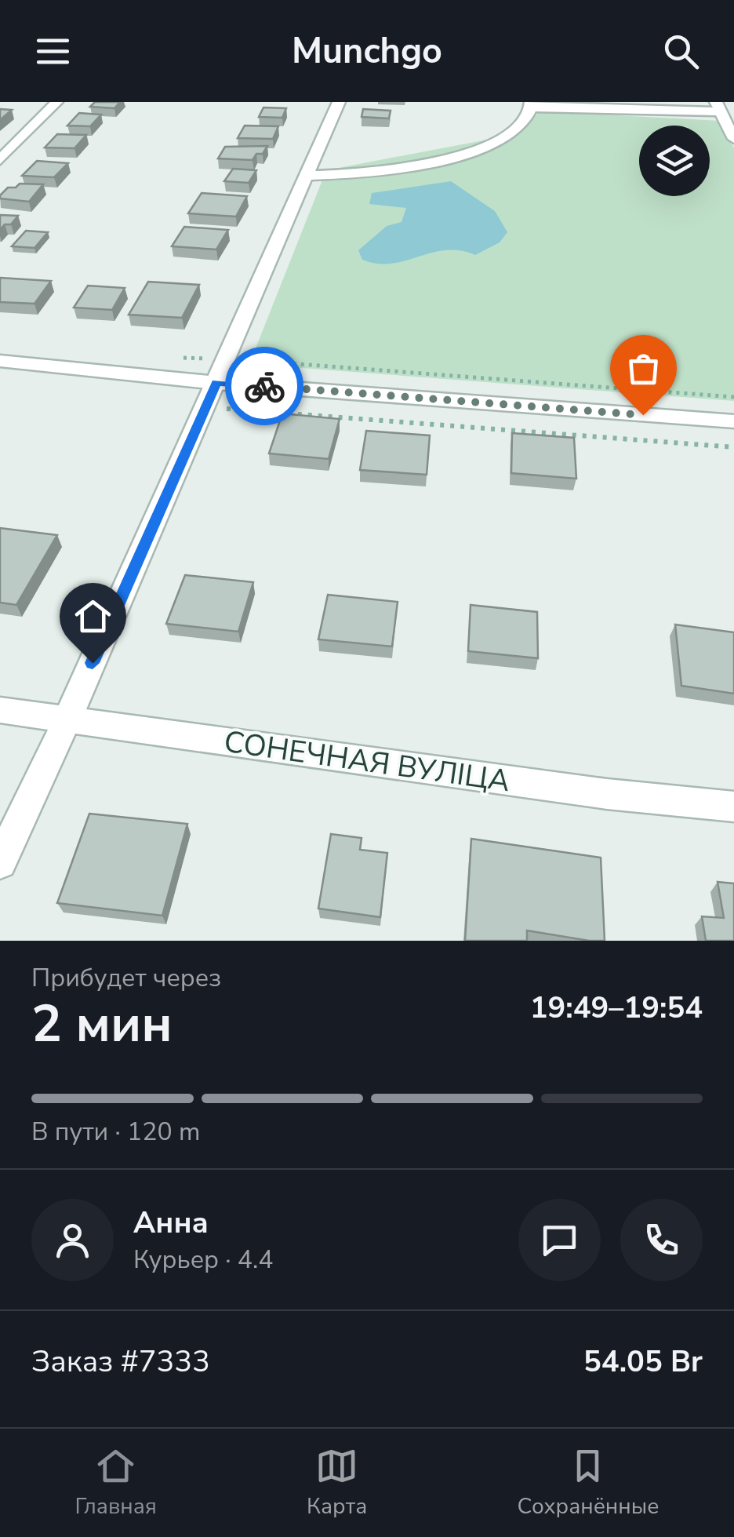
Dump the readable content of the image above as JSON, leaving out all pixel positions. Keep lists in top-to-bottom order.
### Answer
{
  "streets": {
    "street": ["СОНЕЧНАЯ ВУЛІЦА"]
  },
  "page": {
    "header": "Munchgo",
    "heading": ["2 мин", "Прибудет через", "19:49–19:54"],
    "panel": [
      "Анна",
      "Курьер · 4.4",
      "Заказ #7333",
      "54.05 Br"
    ],
    "bar": "В пути · 120 m",
    "tabs": ["Главная", "Карта", "Сохранённые"]
  }
}
